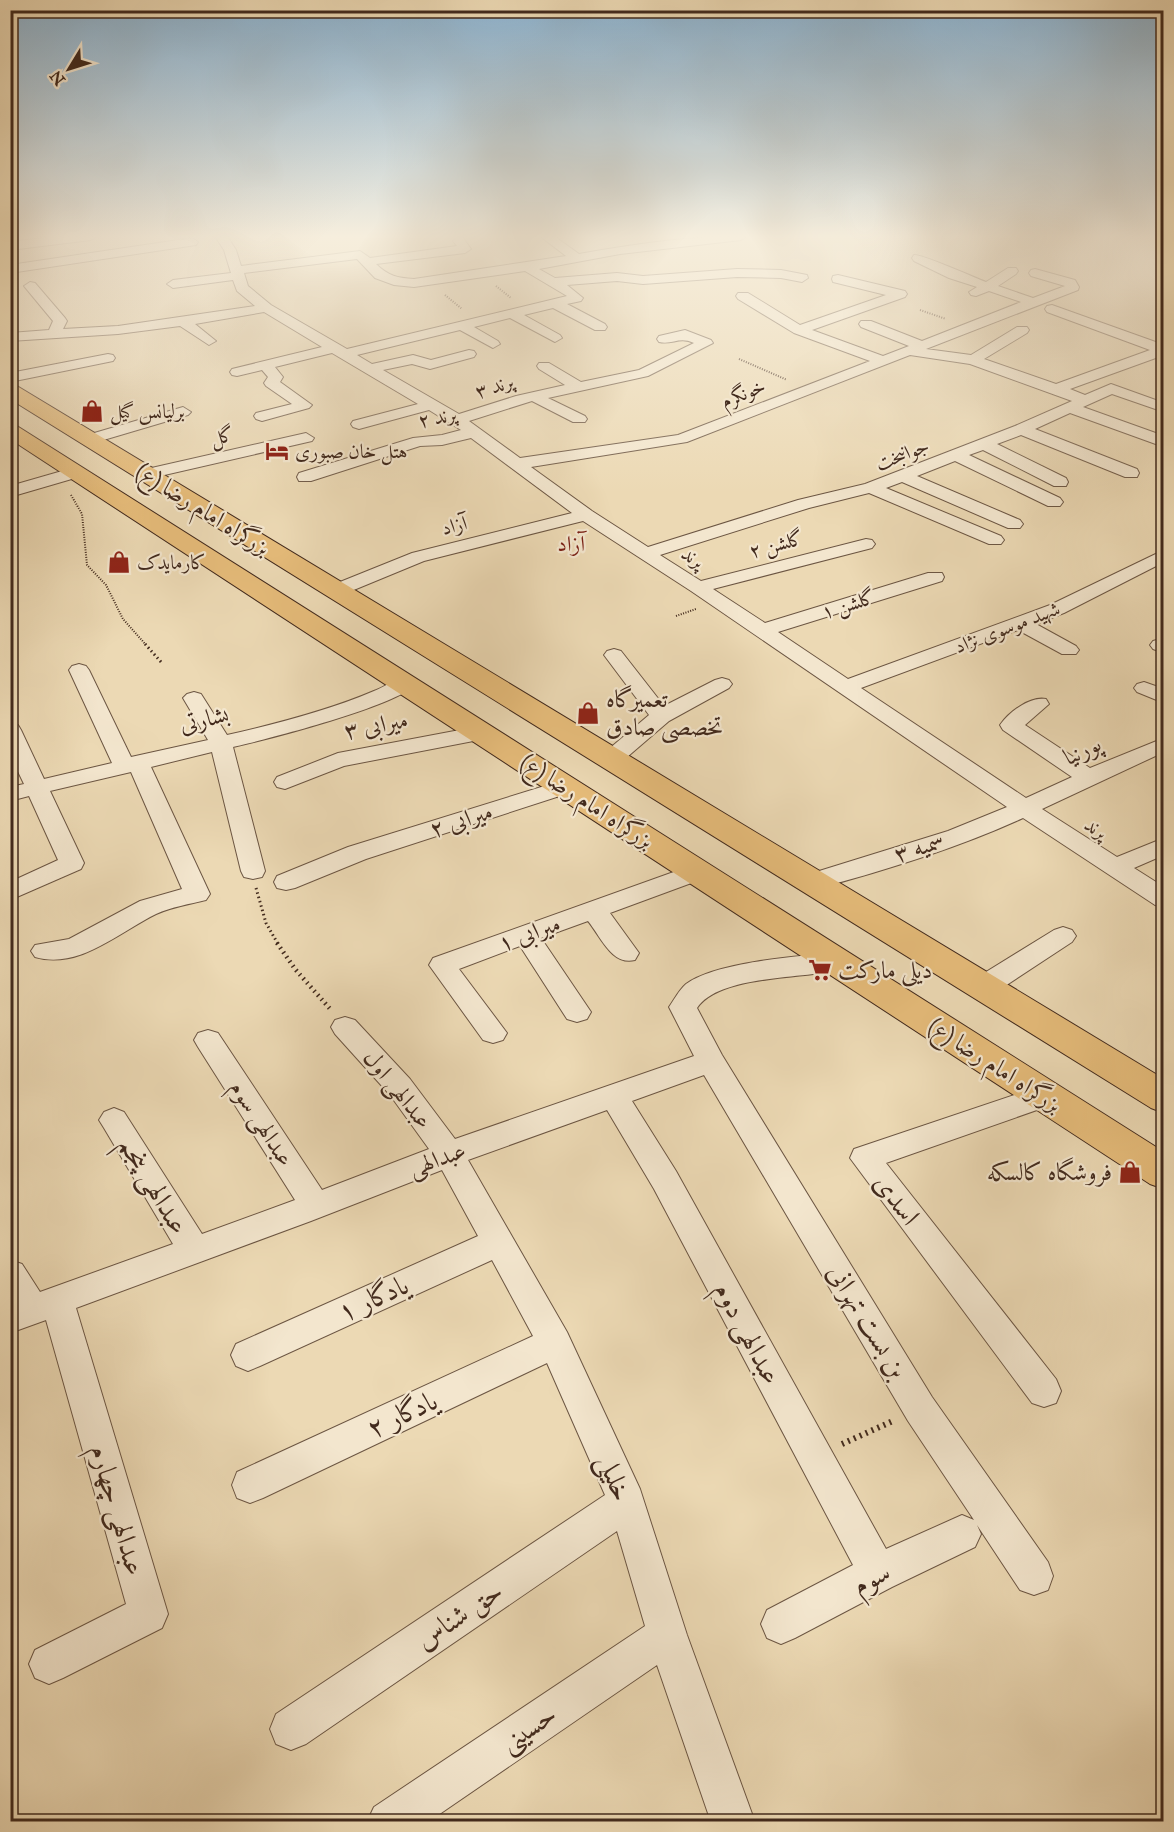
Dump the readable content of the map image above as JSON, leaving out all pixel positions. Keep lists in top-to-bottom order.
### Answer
{
  "streets": {
    "highway": ["بزرگراه امام رضا (ع)"],
    "street": [
      "پرند ۳",
      "خونگرم",
      "پرند ۲",
      "گل",
      "جوانبخت",
      "آزاد",
      "گلشن ۲",
      "پرند",
      "گلشن ۱",
      "شهید موسوی نژاد",
      "بشارتی",
      "میرابی ۳",
      "پورنیا",
      "میرابی ۲",
      "سمیه ۳",
      "میرابی ۱",
      "عبدالهی اول",
      "عبدالهی سوم",
      "عبدالهی",
      "عبدالهی پنجم",
      "اسدی",
      "یادگار ۱",
      "بن بست تهرانی",
      "عبدالهی دوم",
      "یادگار ۲",
      "خلیلی",
      "عبدالهی چهارم",
      "سوم",
      "حق شناس",
      "حسینی"
    ]
  },
  "crossings": [
    ["پرند ۳", "پرند"],
    ["خونگرم", "پرند"],
    ["پرند ۲", "پرند"],
    ["گل", "بزرگراه امام رضا (ع)"],
    ["جوانبخت", "پرند"],
    ["بزرگراه امام رضا (ع)", "آزاد"],
    ["بزرگراه امام رضا (ع)", "بشارتی"],
    ["بزرگراه امام رضا (ع)", "میرابی ۳"],
    ["بزرگراه امام رضا (ع)", "میرابی ۲"],
    ["بزرگراه امام رضا (ع)", "سمیه ۳"],
    ["بزرگراه امام رضا (ع)", "میرابی ۱"],
    ["بزرگراه امام رضا (ع)", "اسدی"],
    ["آزاد", "پرند"],
    ["گلشن ۲", "پرند"],
    ["پرند", "گلشن ۱"],
    ["پرند", "شهید موسوی نژاد"],
    ["پرند", "پورنیا"],
    ["پرند", "سمیه ۳"],
    ["پورنیا", "سمیه ۳"],
    ["عبدالهی اول", "عبدالهی"],
    ["عبدالهی اول", "خلیلی"],
    ["عبدالهی سوم", "عبدالهی"],
    ["عبدالهی", "عبدالهی پنجم"],
    ["عبدالهی", "بن بست تهرانی"],
    ["عبدالهی", "عبدالهی دوم"],
    ["عبدالهی", "خلیلی"],
    ["عبدالهی", "عبدالهی چهارم"],
    ["یادگار ۱", "خلیلی"],
    ["عبدالهی دوم", "سوم"],
    ["یادگار ۲", "خلیلی"],
    ["خلیلی", "حق شناس"],
    ["خلیلی", "حسینی"]
  ],
  "districts": ["آزاد"],
  "places": {
    "shop": [
      "برلیانس گیل",
      "کارمایدک",
      "تعمیرگاه تخصصی صادق",
      "فروشگاه کالسکه"
    ],
    "hotel": ["هتل خان صبوری"],
    "supermarket": ["دیلی مارکت"]
  },
  "north": "bottom left"
}
